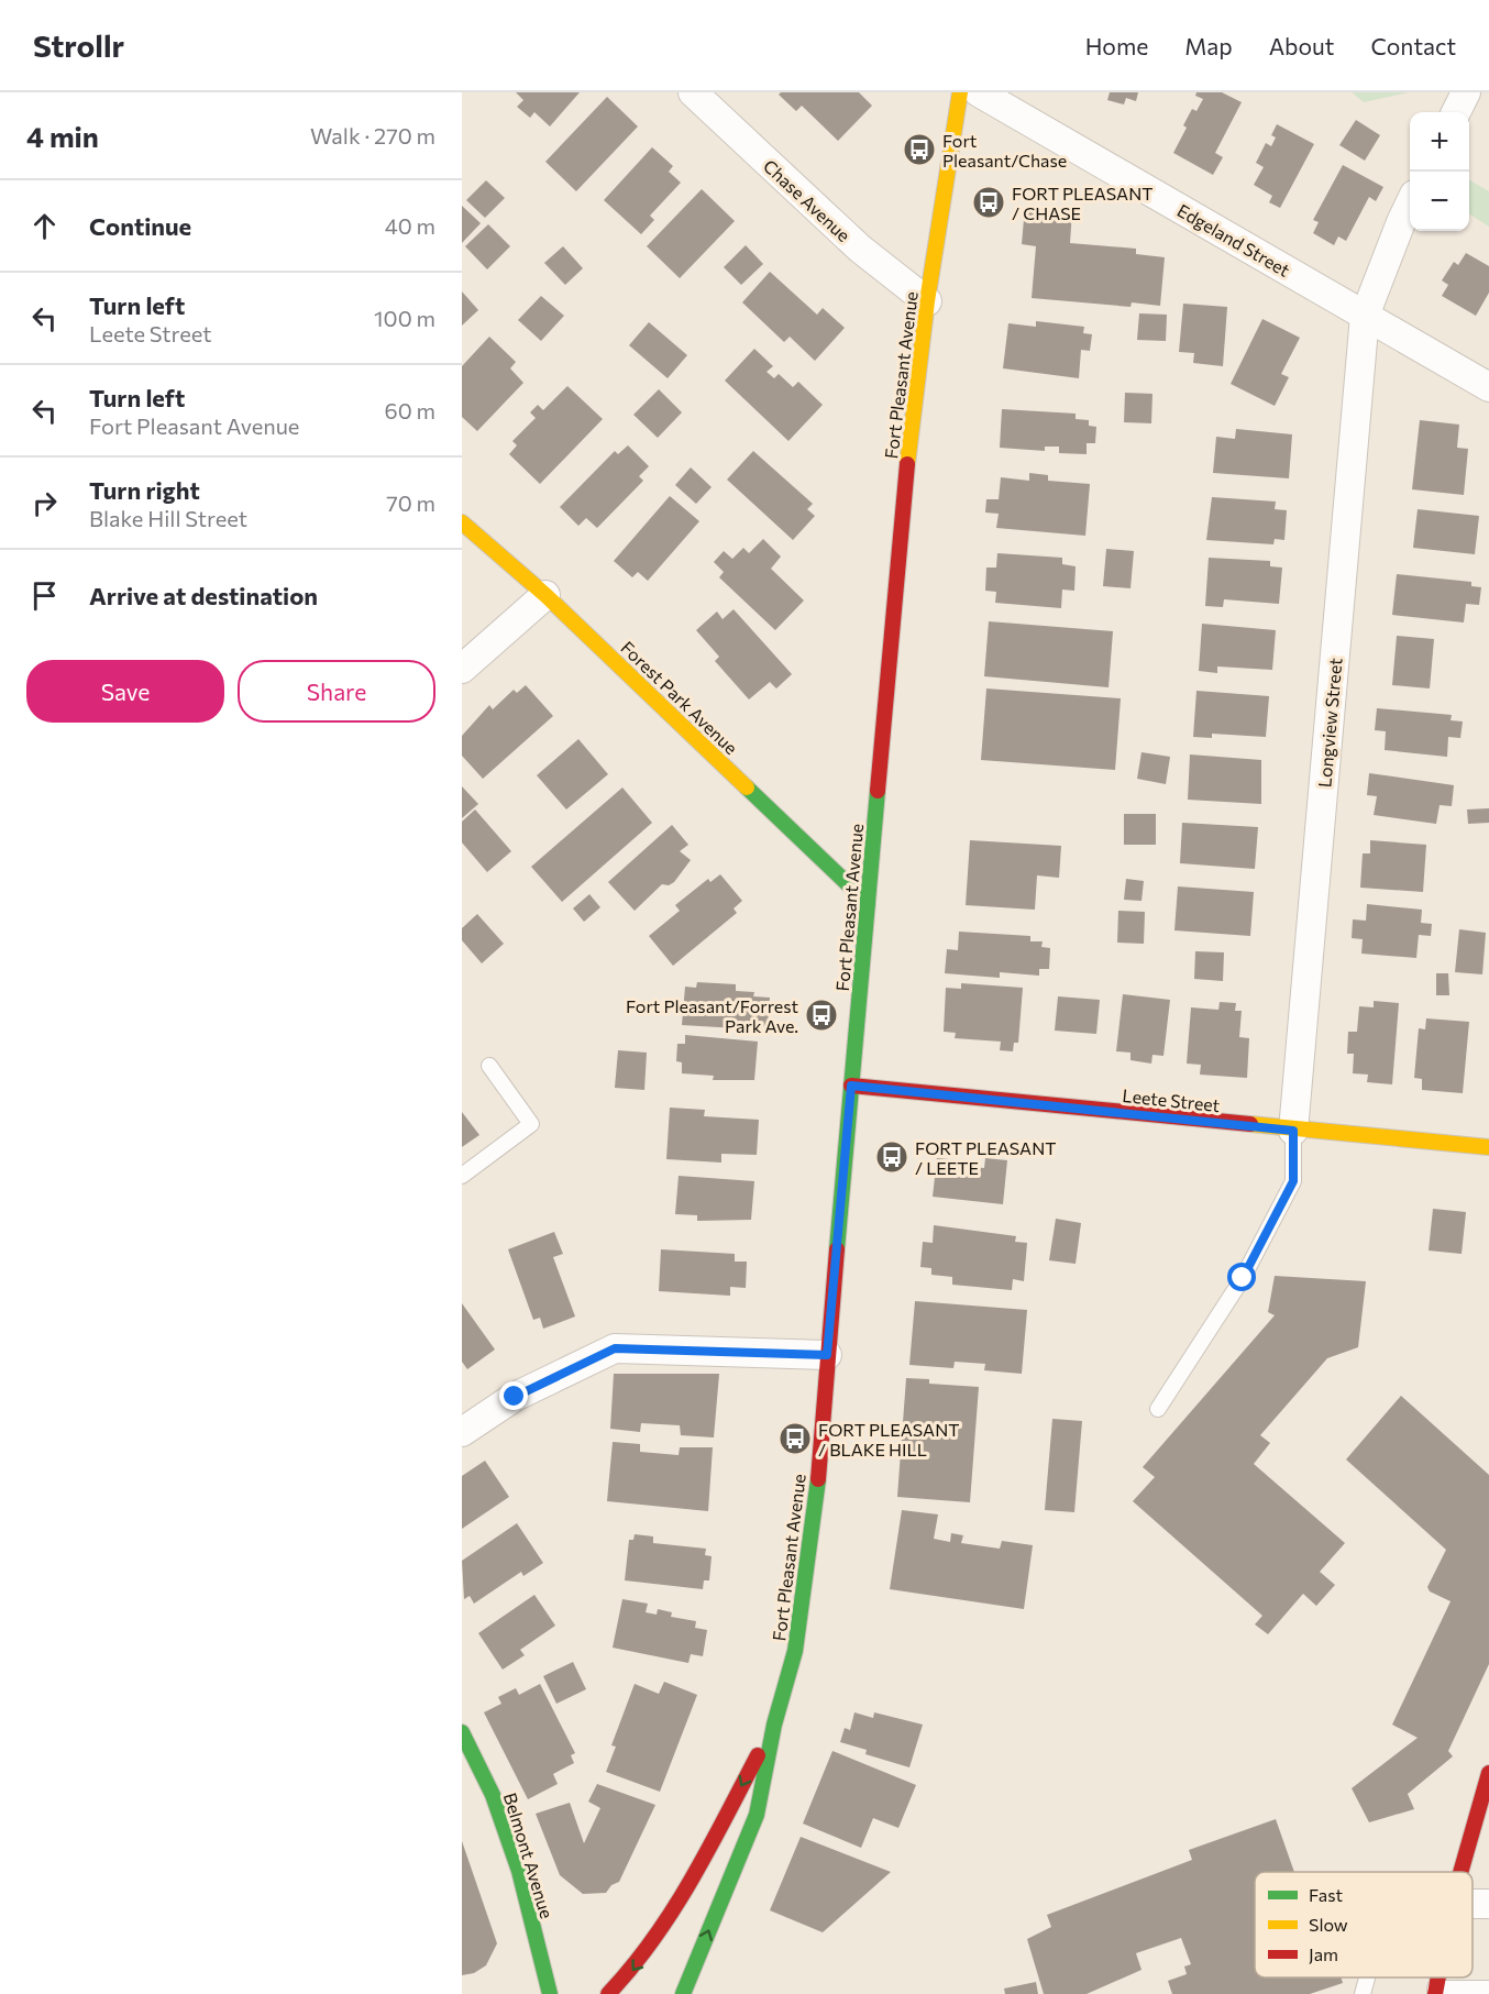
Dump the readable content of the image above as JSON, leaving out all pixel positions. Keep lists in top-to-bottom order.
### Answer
{
  "streets": {
    "street": [
      "Chase Avenue",
      "Edgeland Street",
      "Fort Pleasant Avenue",
      "Forest Park Avenue",
      "Longview Street",
      "Leete Street",
      "Belmont Avenue"
    ]
  },
  "crossings": [
    ["Chase Avenue", "Fort Pleasant Avenue"],
    ["Edgeland Street", "Longview Street"],
    ["Fort Pleasant Avenue", "Forest Park Avenue"],
    ["Fort Pleasant Avenue", "Leete Street"],
    ["Longview Street", "Leete Street"]
  ],
  "places": {
    "bus stop": [
      "Fort Pleasant/Chase",
      "FORT PLEASANT / CHASE",
      "Fort Pleasant/Forrest Park Ave.",
      "FORT PLEASANT / LEETE",
      "FORT PLEASANT / BLAKE HILL"
    ]
  },
  "legend": ["Fast", "Slow", "Jam"],
  "page": {
    "header": "Strollr",
    "nav": [
      "Home",
      "Map",
      "About",
      "Contact"
    ],
    "heading": ["4 min", "Walk · 270 m"],
    "map_buttons": ["+", "−"],
    "list": [
      ["Continue", "40 m"],
      ["Turn left", "Leete Street", "100 m"],
      ["Turn left", "Fort Pleasant Avenue", "60 m"],
      ["Turn right", "Blake Hill Street", "70 m"],
      "Arrive at destination"
    ],
    "buttons": ["Save", "Share"]
  }
}
